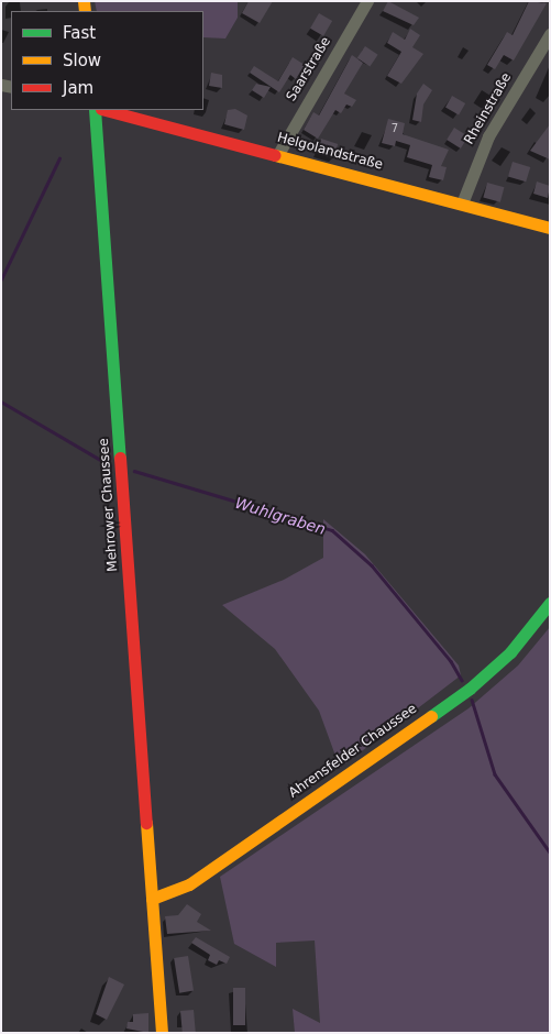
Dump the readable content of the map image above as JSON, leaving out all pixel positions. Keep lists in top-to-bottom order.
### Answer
{
  "streets": {
    "main road": ["Helgolandstraße", "Mehrower Chaussee", "Ahrensfelder Chaussee"],
    "street": ["Saarstraße", "Rheinstraße"]
  },
  "crossings": [
    ["Saarstraße", "Helgolandstraße"],
    ["Rheinstraße", "Helgolandstraße"],
    ["Mehrower Chaussee", "Ahrensfelder Chaussee"]
  ],
  "water": ["Wuhlgraben"],
  "house_numbers": ["7"],
  "legend": ["Fast", "Slow", "Jam"]
}
